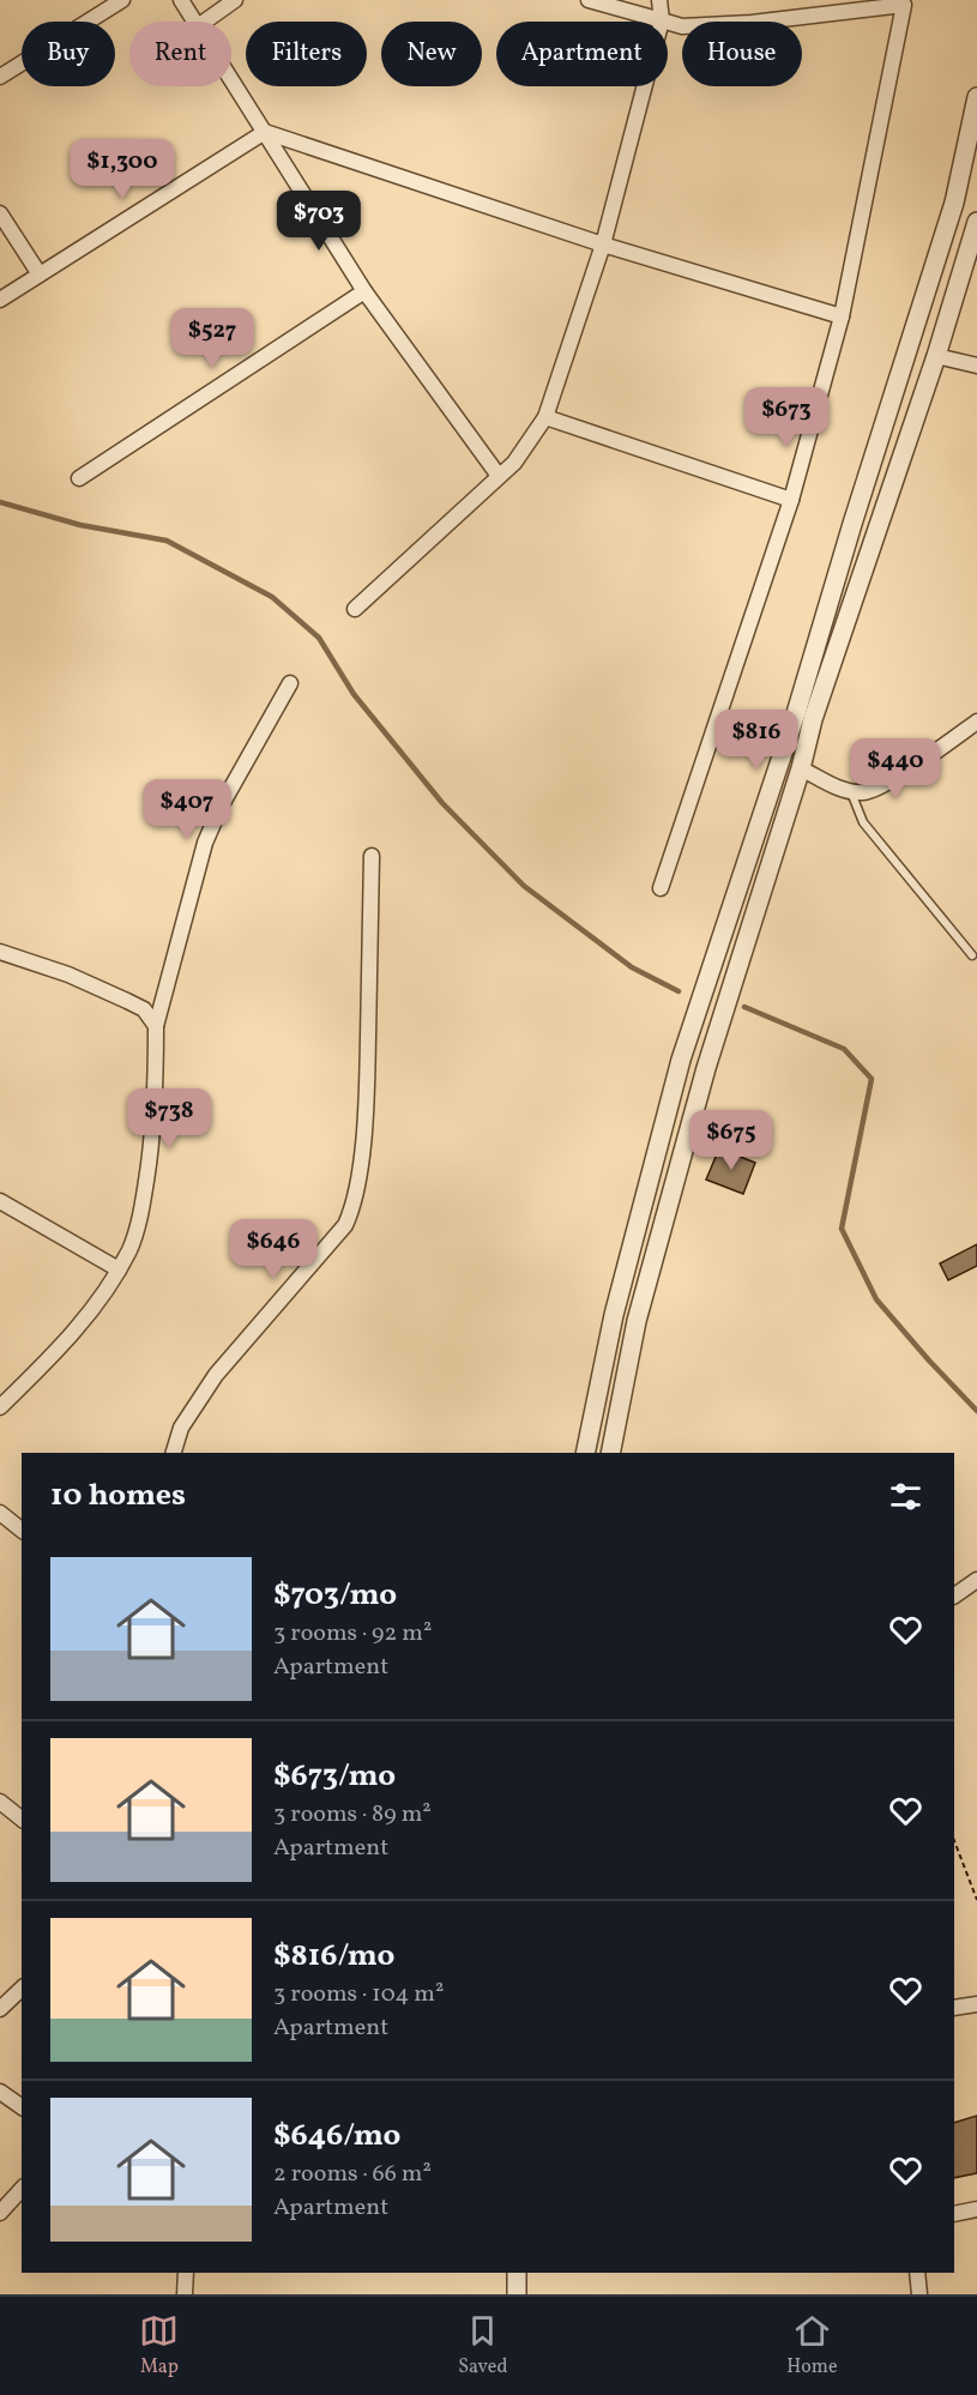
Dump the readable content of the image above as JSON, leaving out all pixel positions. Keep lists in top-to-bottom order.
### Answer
{
  "page": {
    "chip": [
      "Buy",
      "Rent",
      "Filters",
      "New",
      "Apartment",
      "House"
    ],
    "price": [
      "$1,300",
      "$703",
      "$527",
      "$673",
      "$816",
      "$440",
      "$407",
      "$738",
      "$675",
      "$646"
    ],
    "heading": "10 homes",
    "list": [
      {
        "name": "$703/mo",
        "note": "3 rooms · 92 m² · Apartment"
      },
      {
        "name": "$673/mo",
        "note": "3 rooms · 89 m² · Apartment"
      },
      {
        "name": "$816/mo",
        "note": "3 rooms · 104 m² · Apartment"
      },
      {
        "name": "$646/mo",
        "note": "2 rooms · 66 m² · Apartment"
      }
    ],
    "tabs": ["Map", "Saved", "Home"]
  }
}
